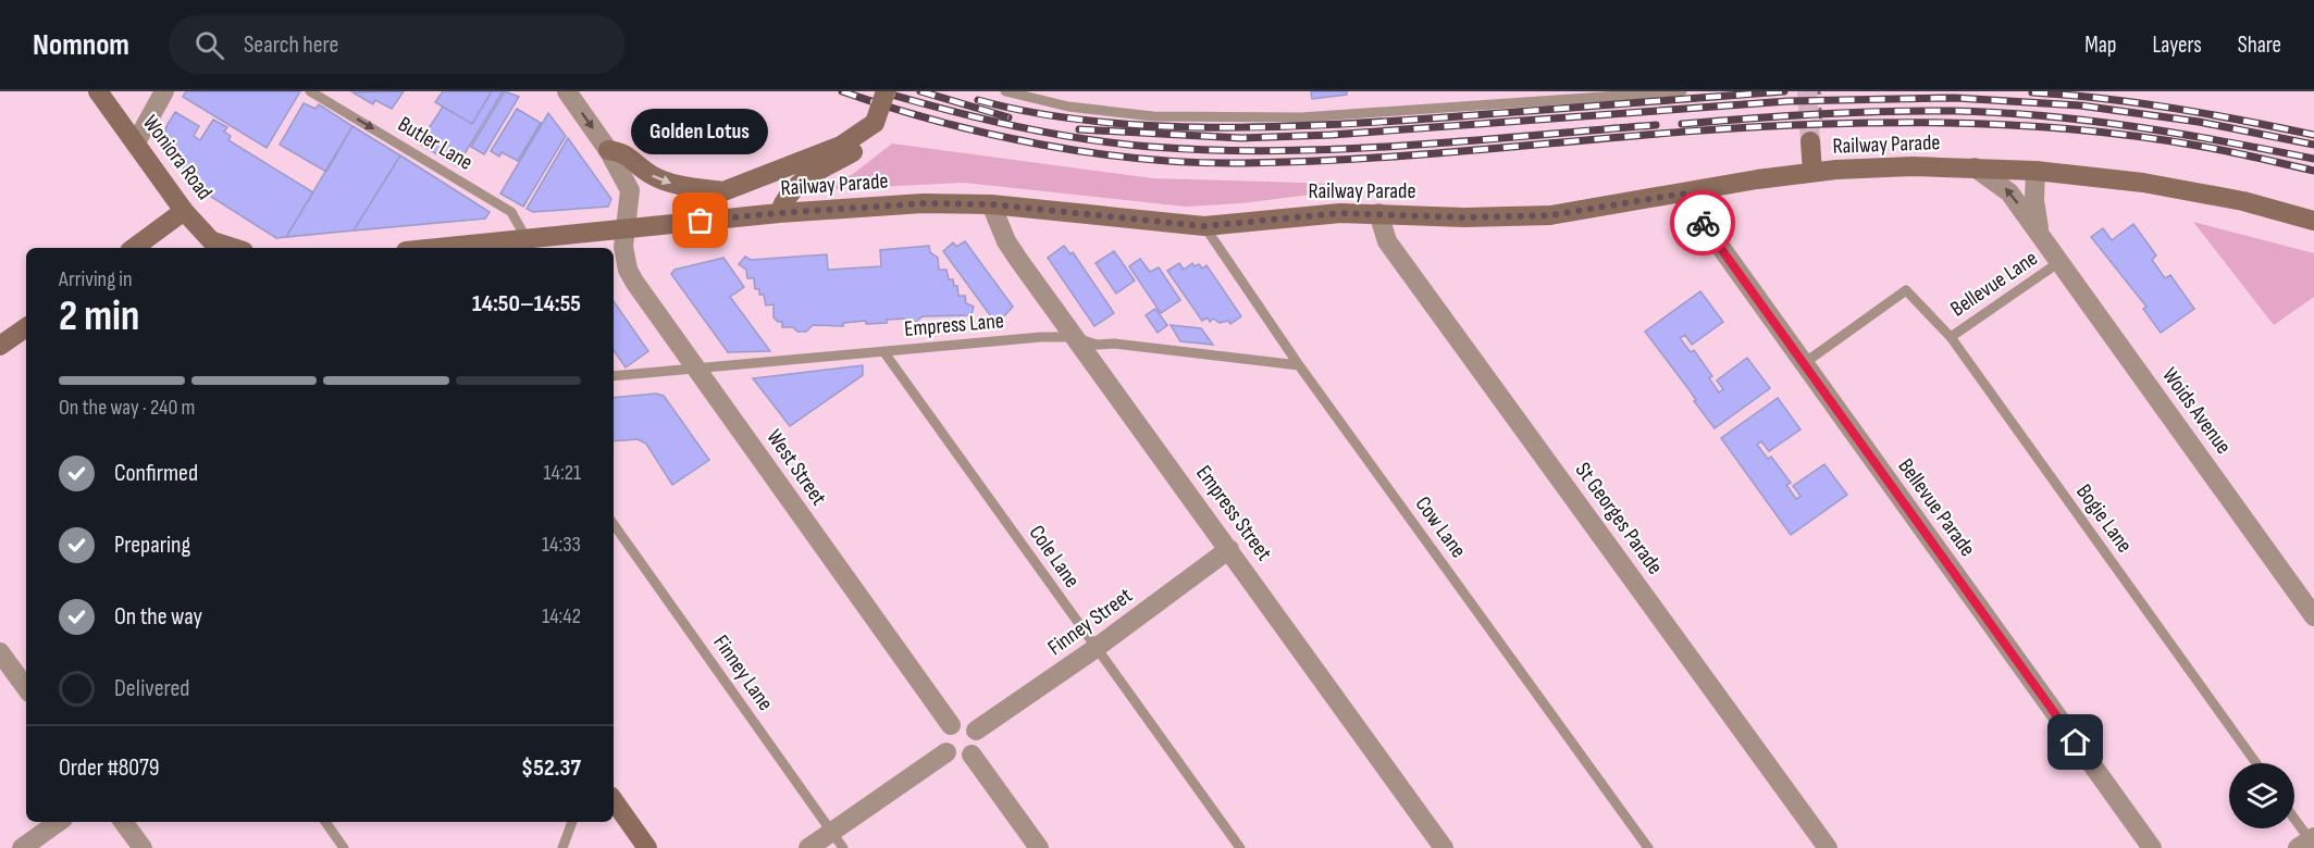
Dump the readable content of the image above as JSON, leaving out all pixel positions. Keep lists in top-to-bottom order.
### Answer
{
  "streets": {
    "main road": ["Railway Parade", "Woniora Road"],
    "street": [
      "Woids Avenue",
      "West Street",
      "Bellevue Parade",
      "Empress Street",
      "St Georges Parade",
      "Finney Street"
    ],
    "lane": [
      "Butler Lane",
      "Bellevue Lane",
      "Empress Lane",
      "Bogie Lane",
      "Cow Lane",
      "Cole Lane",
      "Finney Lane"
    ]
  },
  "crossings": [
    ["Butler Lane", "Railway Parade"],
    ["Railway Parade", "Woids Avenue"],
    ["Railway Parade", "West Street"],
    ["Railway Parade", "Bellevue Parade"],
    ["Railway Parade", "Empress Street"],
    ["Railway Parade", "St Georges Parade"],
    ["Railway Parade", "Cow Lane"],
    ["Bellevue Lane", "Woids Avenue"],
    ["Bellevue Lane", "Bogie Lane"],
    ["Empress Lane", "West Street"],
    ["Empress Lane", "Empress Street"],
    ["Empress Lane", "Cow Lane"],
    ["Empress Lane", "Cole Lane"],
    ["West Street", "Finney Street"],
    ["Bellevue Parade", "Bogie Lane"],
    ["Empress Street", "Finney Street"],
    ["Cole Lane", "Finney Street"]
  ],
  "one_way": ["Butler Lane"],
  "places": ["Golden Lotus"],
  "page": {
    "header": "Nomnom",
    "search": "Search here",
    "nav": ["Map", "Layers", "Share"],
    "bubble": "Golden Lotus",
    "heading": ["2 min", "Arriving in", "14:50–14:55"],
    "panel": ["Order #8079", "$52.37"],
    "bar": "On the way · 240 m",
    "list": [
      ["Confirmed", "14:21"],
      ["Preparing", "14:33"],
      ["On the way", "14:42"],
      "Delivered"
    ]
  }
}
